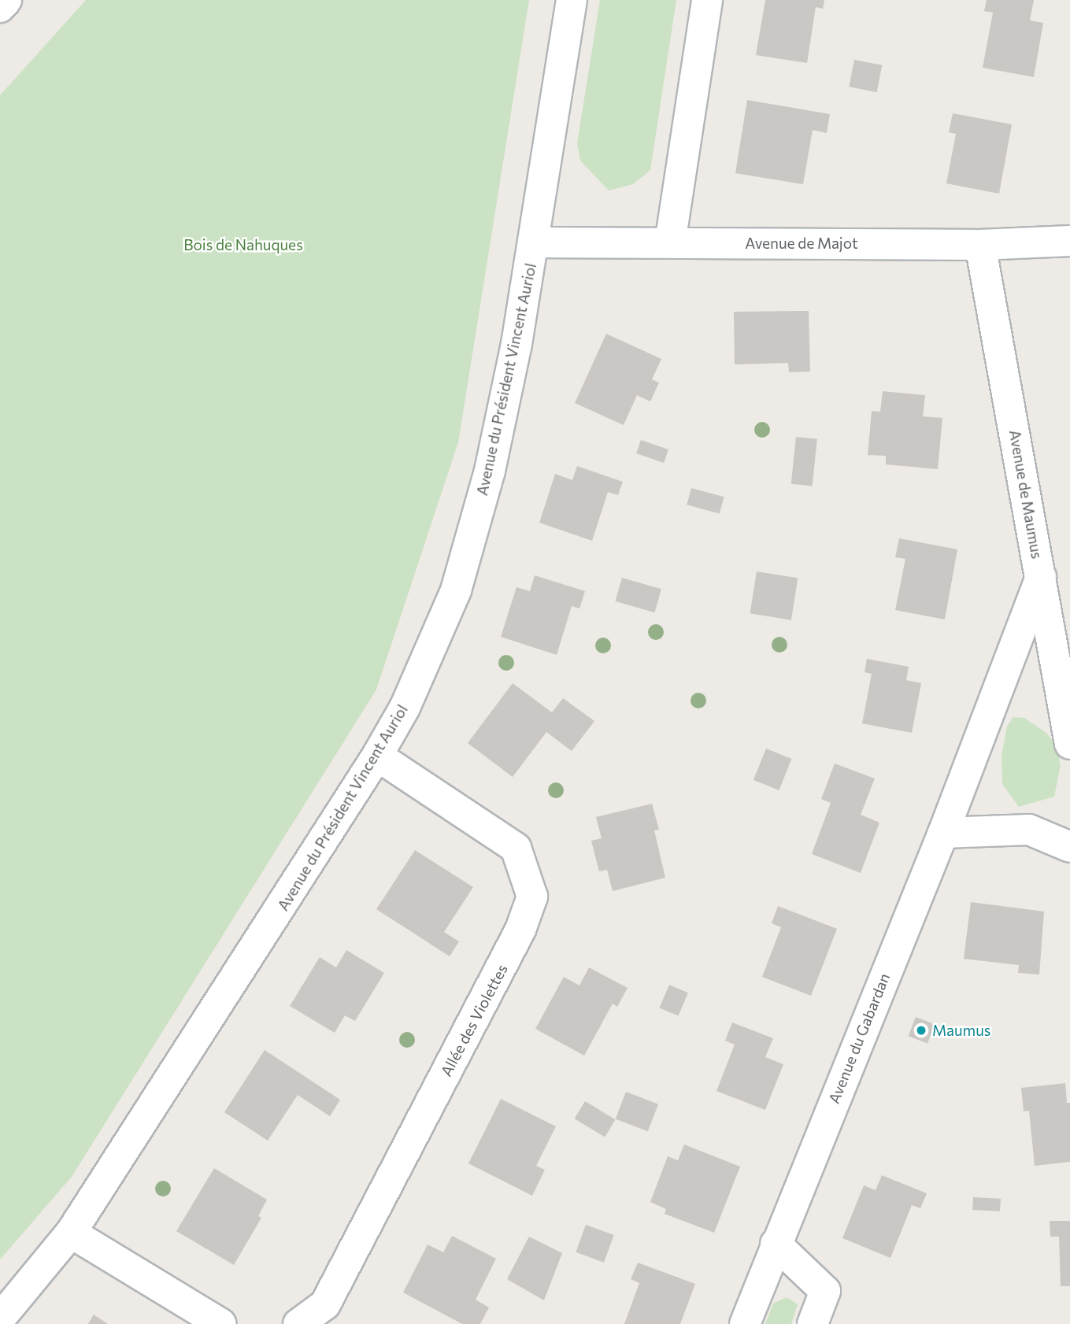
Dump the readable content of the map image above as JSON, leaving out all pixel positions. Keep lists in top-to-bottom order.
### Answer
{
  "streets": {
    "street": [
      "Avenue de Majot",
      "Avenue du Président Vincent Auriol",
      "Avenue de Maumus",
      "Allée des Violettes",
      "Avenue du Gabardan"
    ]
  },
  "crossings": [
    ["Avenue de Majot", "Avenue du Président Vincent Auriol"],
    ["Avenue de Majot", "Avenue de Maumus"],
    ["Avenue du Président Vincent Auriol", "Allée des Violettes"],
    ["Avenue de Maumus", "Avenue du Gabardan"]
  ],
  "parks": ["Bois de Nahuques"],
  "places": ["Maumus"]
}
